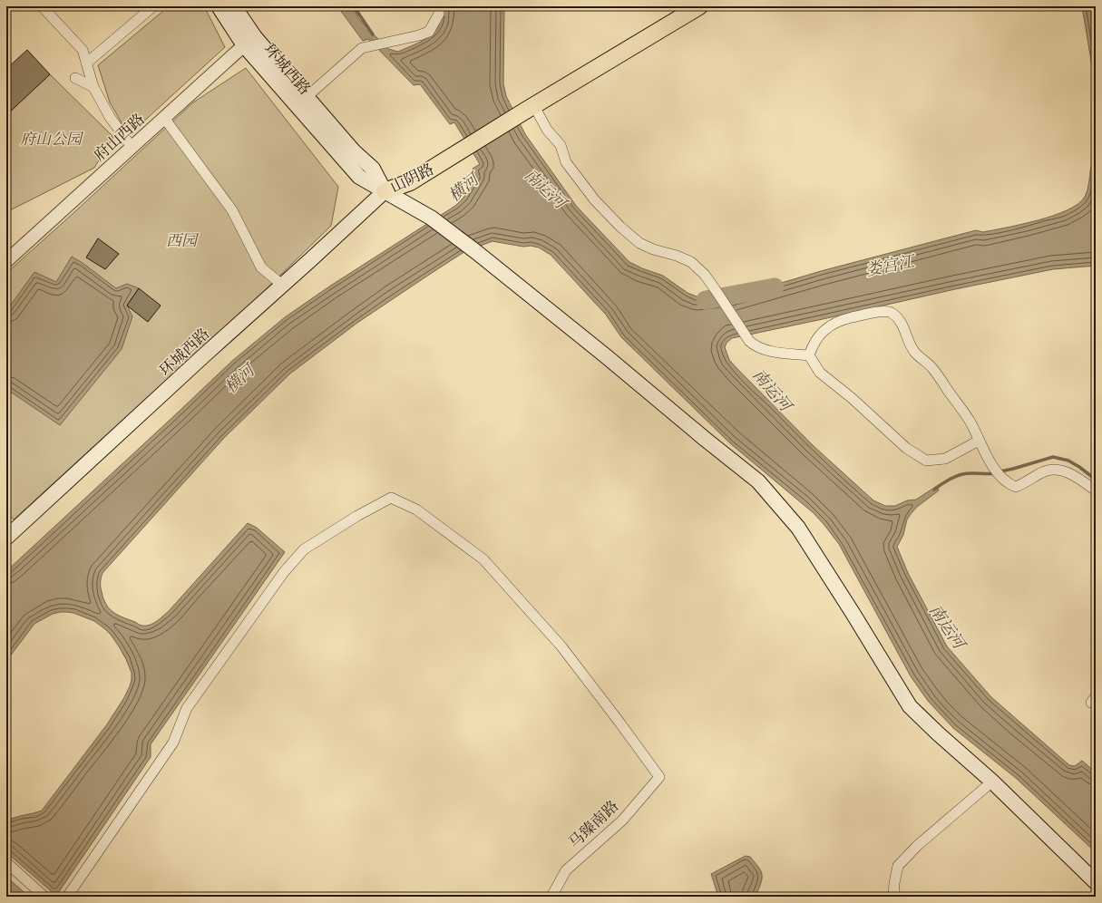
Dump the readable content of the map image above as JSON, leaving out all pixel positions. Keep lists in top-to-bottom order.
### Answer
{
  "streets": {
    "main road": ["环城西路", "山阴路"],
    "street": ["府山西路", "马臻南路"]
  },
  "crossings": [
    ["环城西路", "府山西路"],
    ["环城西路", "山阴路"]
  ],
  "water": ["横河", "南运河", "娄宫江"],
  "parks": ["府山公园", "西园"]
}
